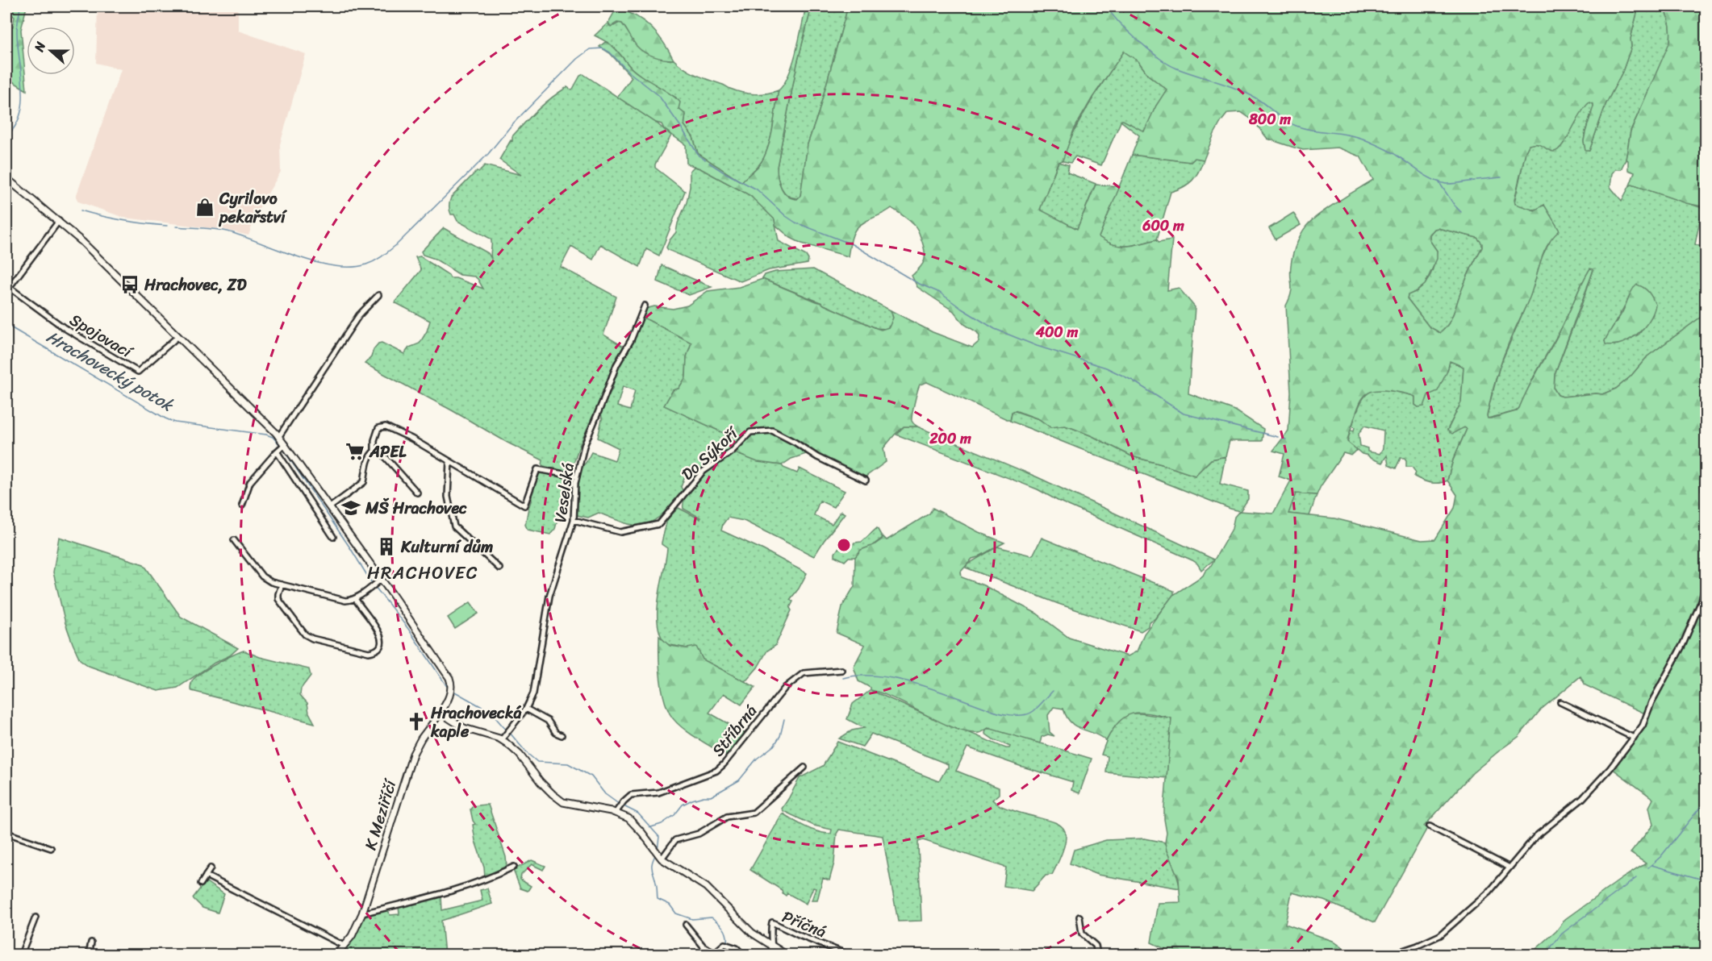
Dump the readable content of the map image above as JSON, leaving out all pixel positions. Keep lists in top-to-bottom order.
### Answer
{
  "streets": {
    "street": [
      "Spojovací",
      "Do Sýkoří",
      "Veselská",
      "Stříbrná",
      "K Meziříčí",
      "Příčná"
    ]
  },
  "crossings": [
    ["Do Sýkoří", "Veselská"]
  ],
  "districts": ["HRACHOVEC"],
  "water": ["Hrachovecký potok"],
  "places": {
    "shop": ["Cyrilovo pekařství"],
    "bus stop": ["Hrachovec, ZD"],
    "supermarket": ["APEL"],
    "school or university": ["MŠ Hrachovec"],
    "building": ["Kulturní dům"],
    "church": ["Hrachovecká kaple"]
  },
  "north": "left",
  "rings": [
    "800 m",
    "600 m",
    "400 m",
    "200 m"
  ]
}
